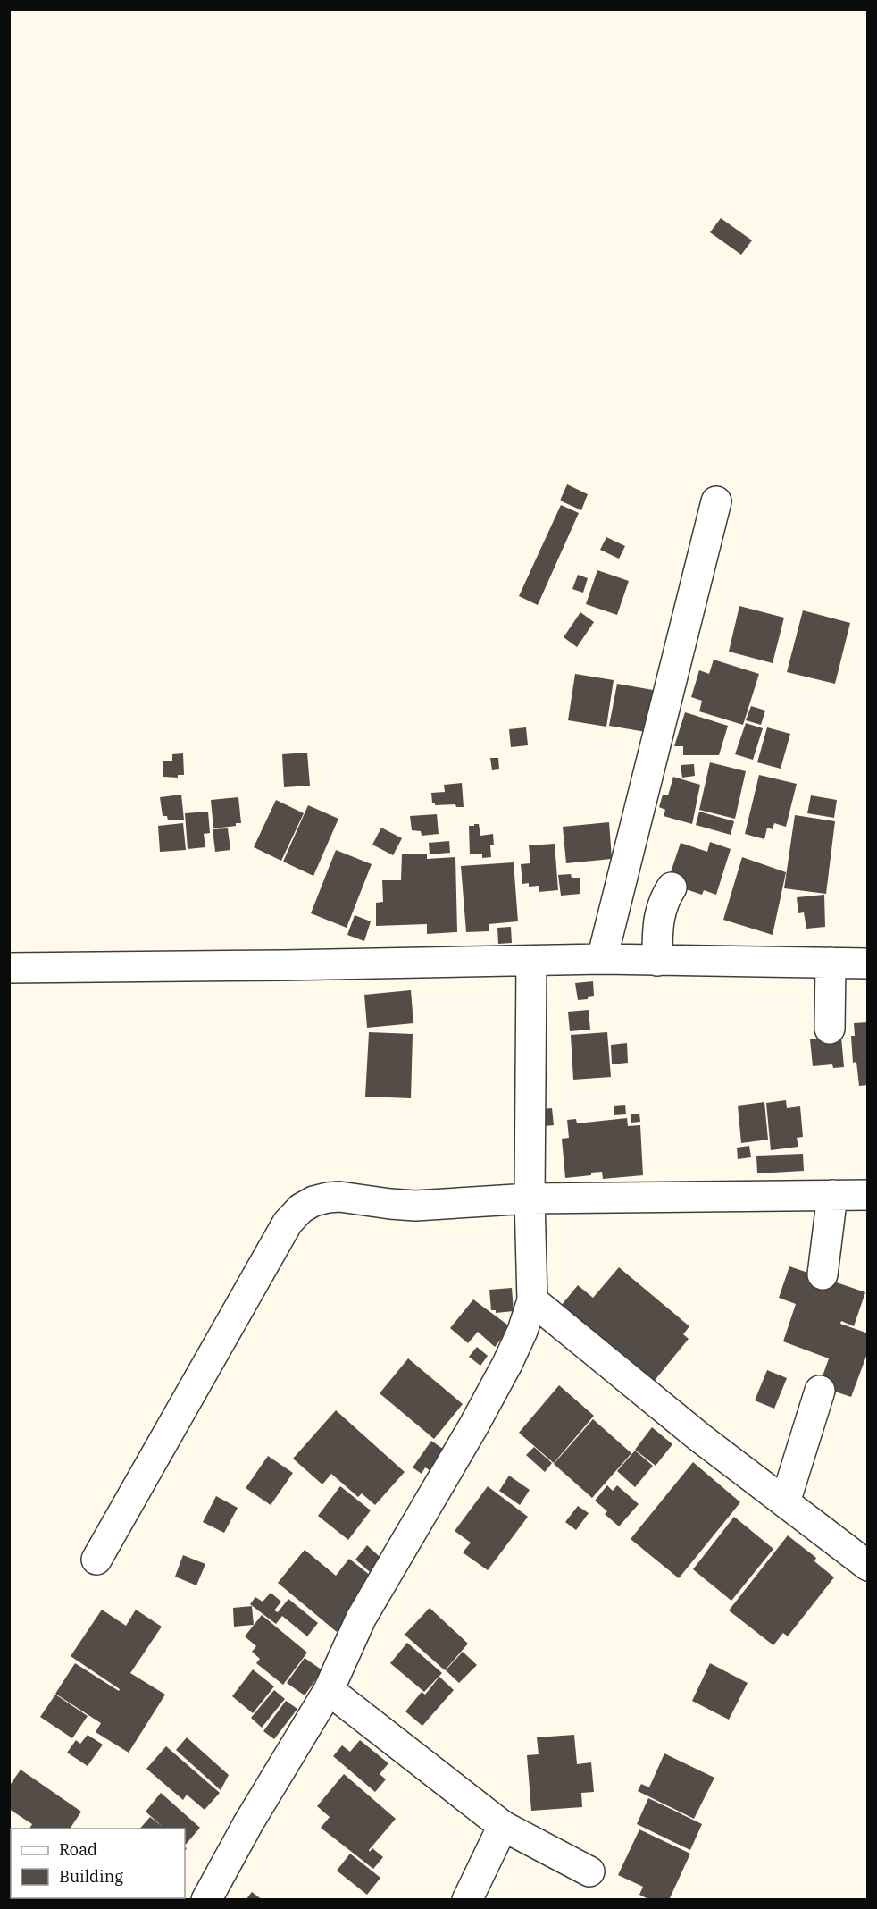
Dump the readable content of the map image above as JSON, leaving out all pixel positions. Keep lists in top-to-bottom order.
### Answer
{
  "legend": ["Road", "Building"]
}
